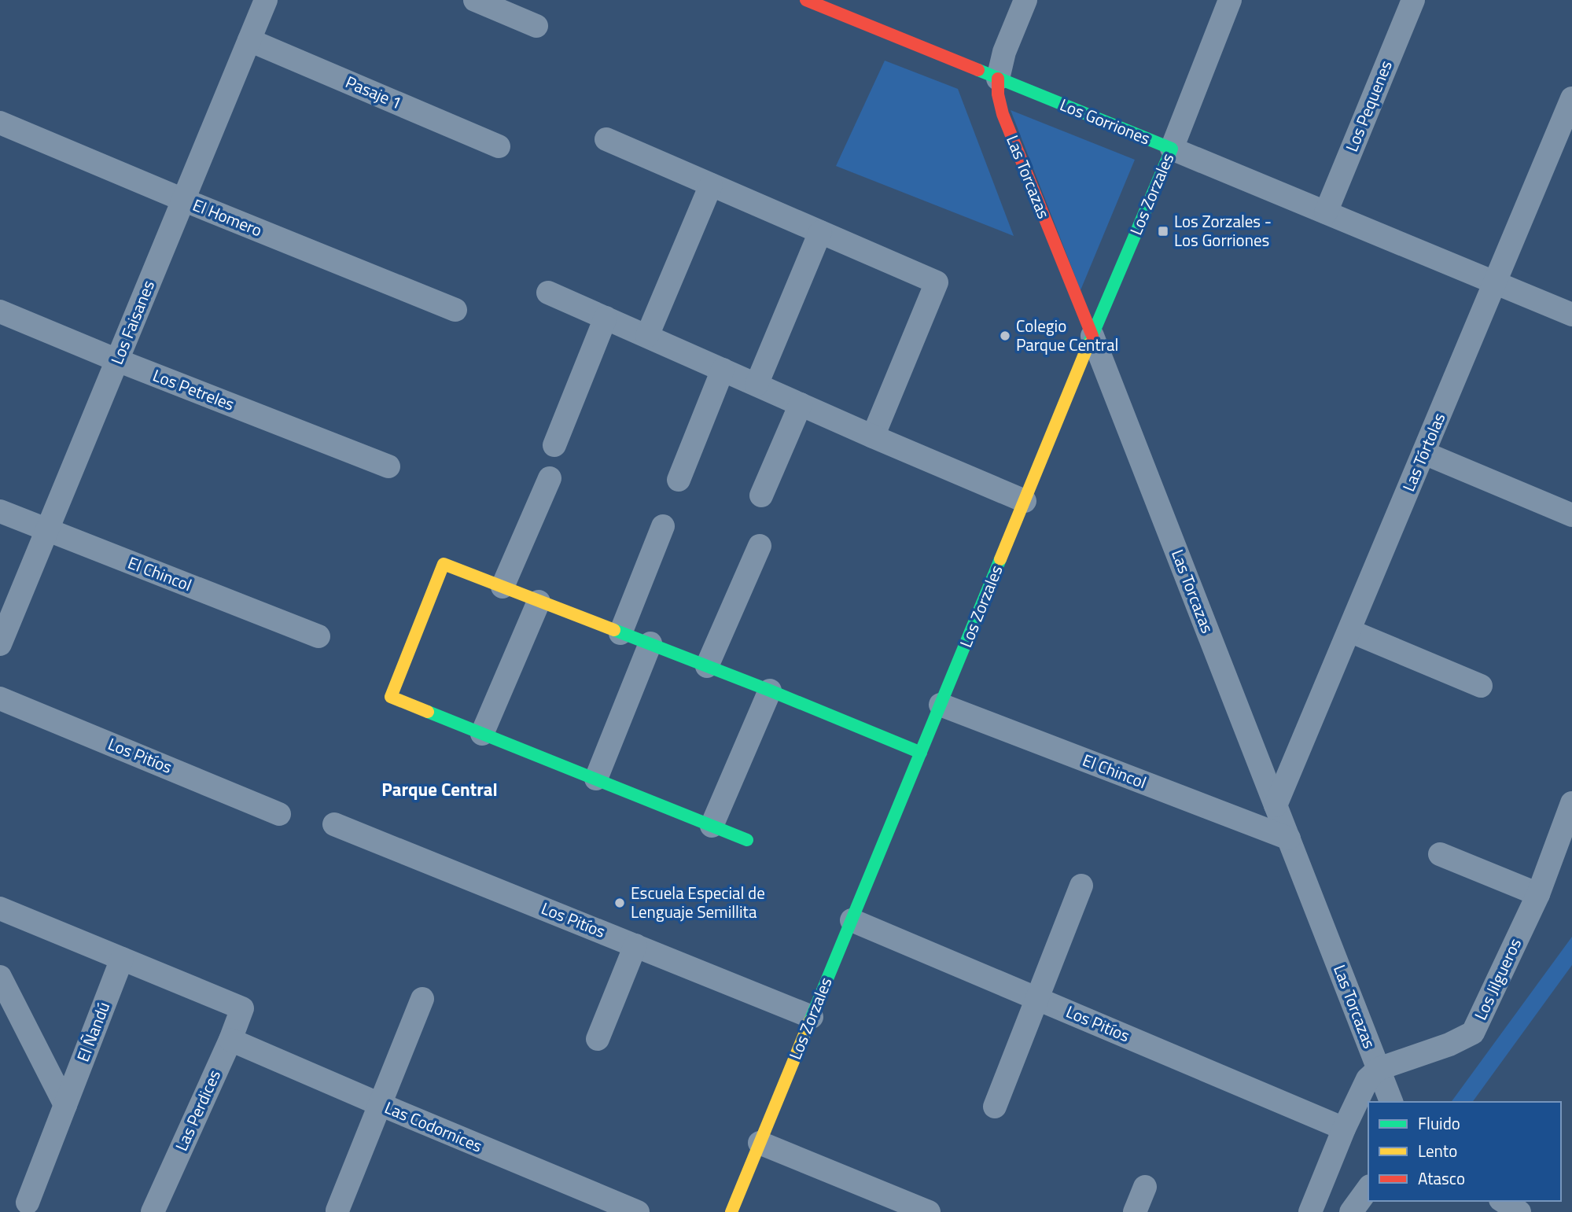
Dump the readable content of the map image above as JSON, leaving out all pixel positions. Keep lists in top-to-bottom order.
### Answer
{
  "streets": {
    "street": [
      "Pasaje 1",
      "Los Pequenes",
      "Los Gorriones",
      "Las Torcazas",
      "Los Zorzales",
      "El Homero",
      "Los Faisanes",
      "Los Petreles",
      "Las Tórtolas",
      "El Chincol",
      "Los Pitíos",
      "Los Jilgueros",
      "El Ñandú",
      "Las Perdices",
      "Las Codornices"
    ]
  },
  "crossings": [
    ["Pasaje 1", "Los Faisanes"],
    ["Los Pequenes", "Los Gorriones"],
    ["Los Gorriones", "Las Torcazas"],
    ["Los Gorriones", "Los Zorzales"],
    ["Los Gorriones", "Las Tórtolas"],
    ["Las Torcazas", "Los Zorzales"],
    ["Las Torcazas", "Las Tórtolas"],
    ["Las Torcazas", "El Chincol"],
    ["Las Torcazas", "Los Jilgueros"],
    ["Los Zorzales", "El Chincol"],
    ["Los Zorzales", "Los Pitíos"],
    ["El Homero", "Los Faisanes"],
    ["Los Faisanes", "Los Petreles"],
    ["Los Faisanes", "El Chincol"],
    ["El Ñandú", "Las Perdices"],
    ["Las Perdices", "Las Codornices"]
  ],
  "districts": ["Parque Central"],
  "places": {
    "transit": ["Los Zorzales - Los Gorriones"],
    "other": ["Colegio Parque Central", "Escuela Especial de Lenguaje Semillita"]
  },
  "legend": ["Fluido", "Lento", "Atasco"]
}
